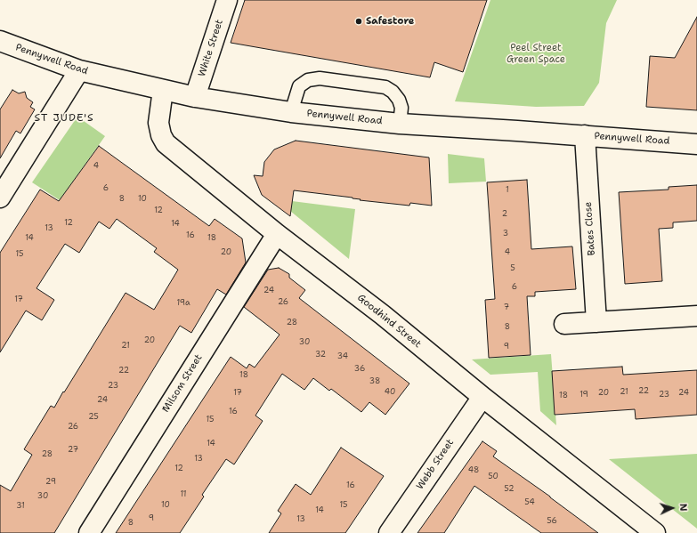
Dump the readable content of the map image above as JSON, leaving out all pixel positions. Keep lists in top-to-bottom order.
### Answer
{
  "streets": {
    "street": [
      "White Street",
      "Pennywell Road",
      "Bates Close",
      "Goodhind Street",
      "Milsom Street",
      "Webb Street"
    ]
  },
  "crossings": [
    ["White Street", "Pennywell Road"],
    ["Pennywell Road", "Bates Close"],
    ["Pennywell Road", "Goodhind Street"],
    ["Goodhind Street", "Milsom Street"],
    ["Goodhind Street", "Webb Street"]
  ],
  "districts": ["ST JUDE'S"],
  "parks": ["Peel Street Green Space"],
  "places": ["Safestore"],
  "house_numbers": [
    "4",
    "6",
    "1",
    "8",
    "10",
    "12",
    "2",
    "12",
    "14",
    "13",
    "3",
    "16",
    "14",
    "18",
    "20",
    "4",
    "15",
    "5",
    "6",
    "24",
    "17",
    "26",
    "19a",
    "7",
    "28",
    "8",
    "20",
    "30",
    "21",
    "9",
    "32",
    "34",
    "36",
    "22",
    "18",
    "38",
    "23",
    "22",
    "40",
    "21",
    "17",
    "20",
    "24",
    "19",
    "23",
    "18",
    "24",
    "16",
    "25",
    "15",
    "26",
    "14",
    "27",
    "28",
    "13",
    "12",
    "48",
    "50",
    "29",
    "16",
    "52",
    "11",
    "30",
    "54",
    "10",
    "15",
    "31",
    "14",
    "9",
    "13",
    "56",
    "8"
  ],
  "north": "right"
}
